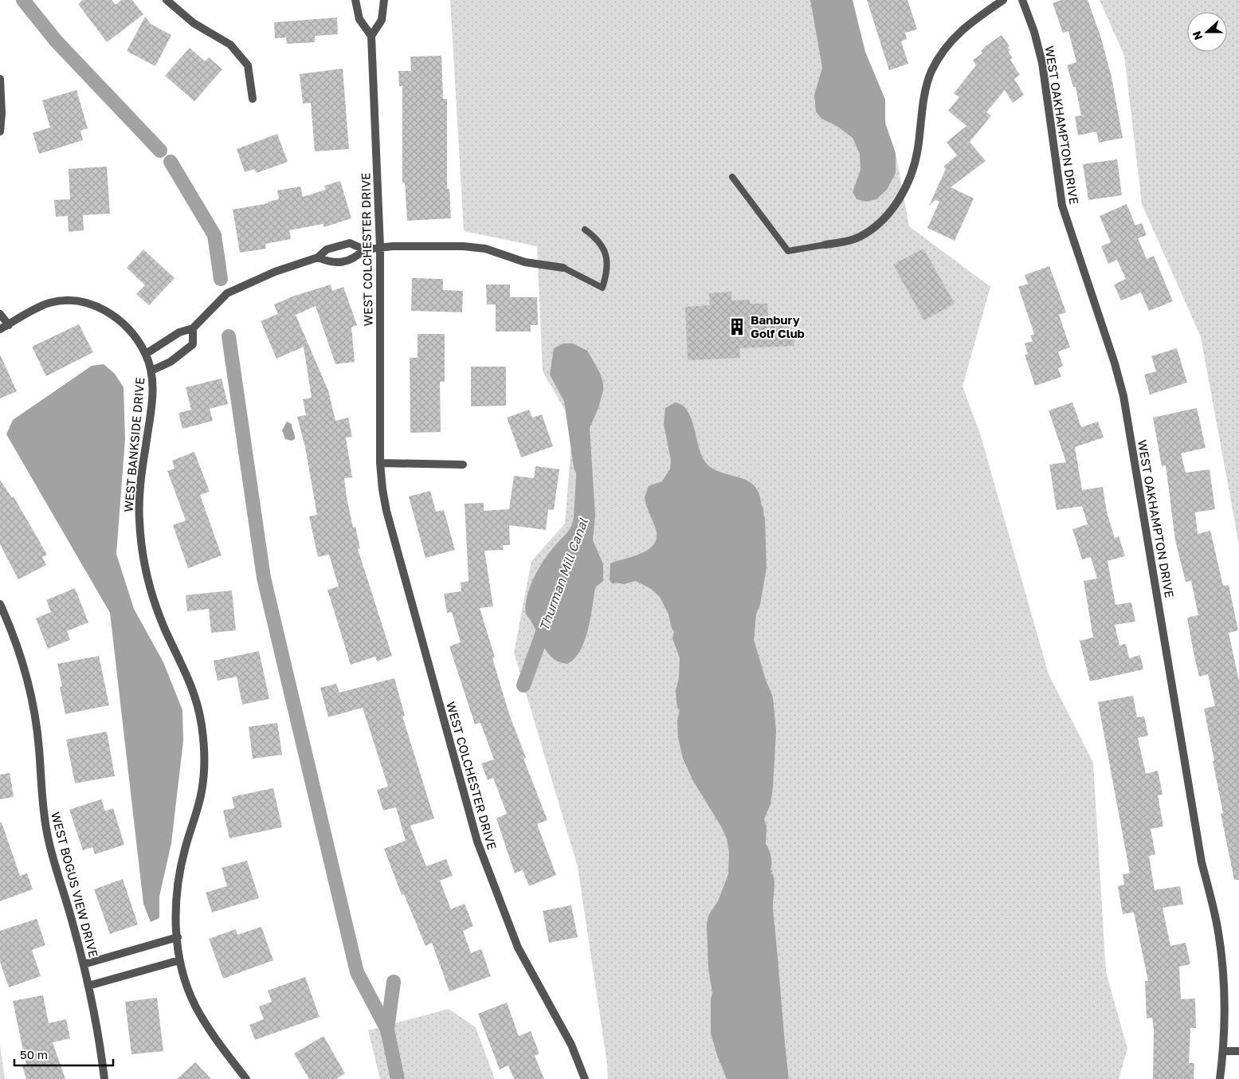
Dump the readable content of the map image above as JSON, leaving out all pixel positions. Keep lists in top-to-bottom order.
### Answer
{
  "streets": {
    "street": [
      "WEST OAKHAMPTON DRIVE",
      "WEST COLCHESTER DRIVE",
      "WEST BANKSIDE DRIVE",
      "WEST BOGUS VIEW DRIVE"
    ]
  },
  "water": ["Thurman Mill Canal"],
  "places": {
    "building": ["Banbury Golf Club"]
  },
  "scale_bar": "50 m",
  "north": "left"
}
